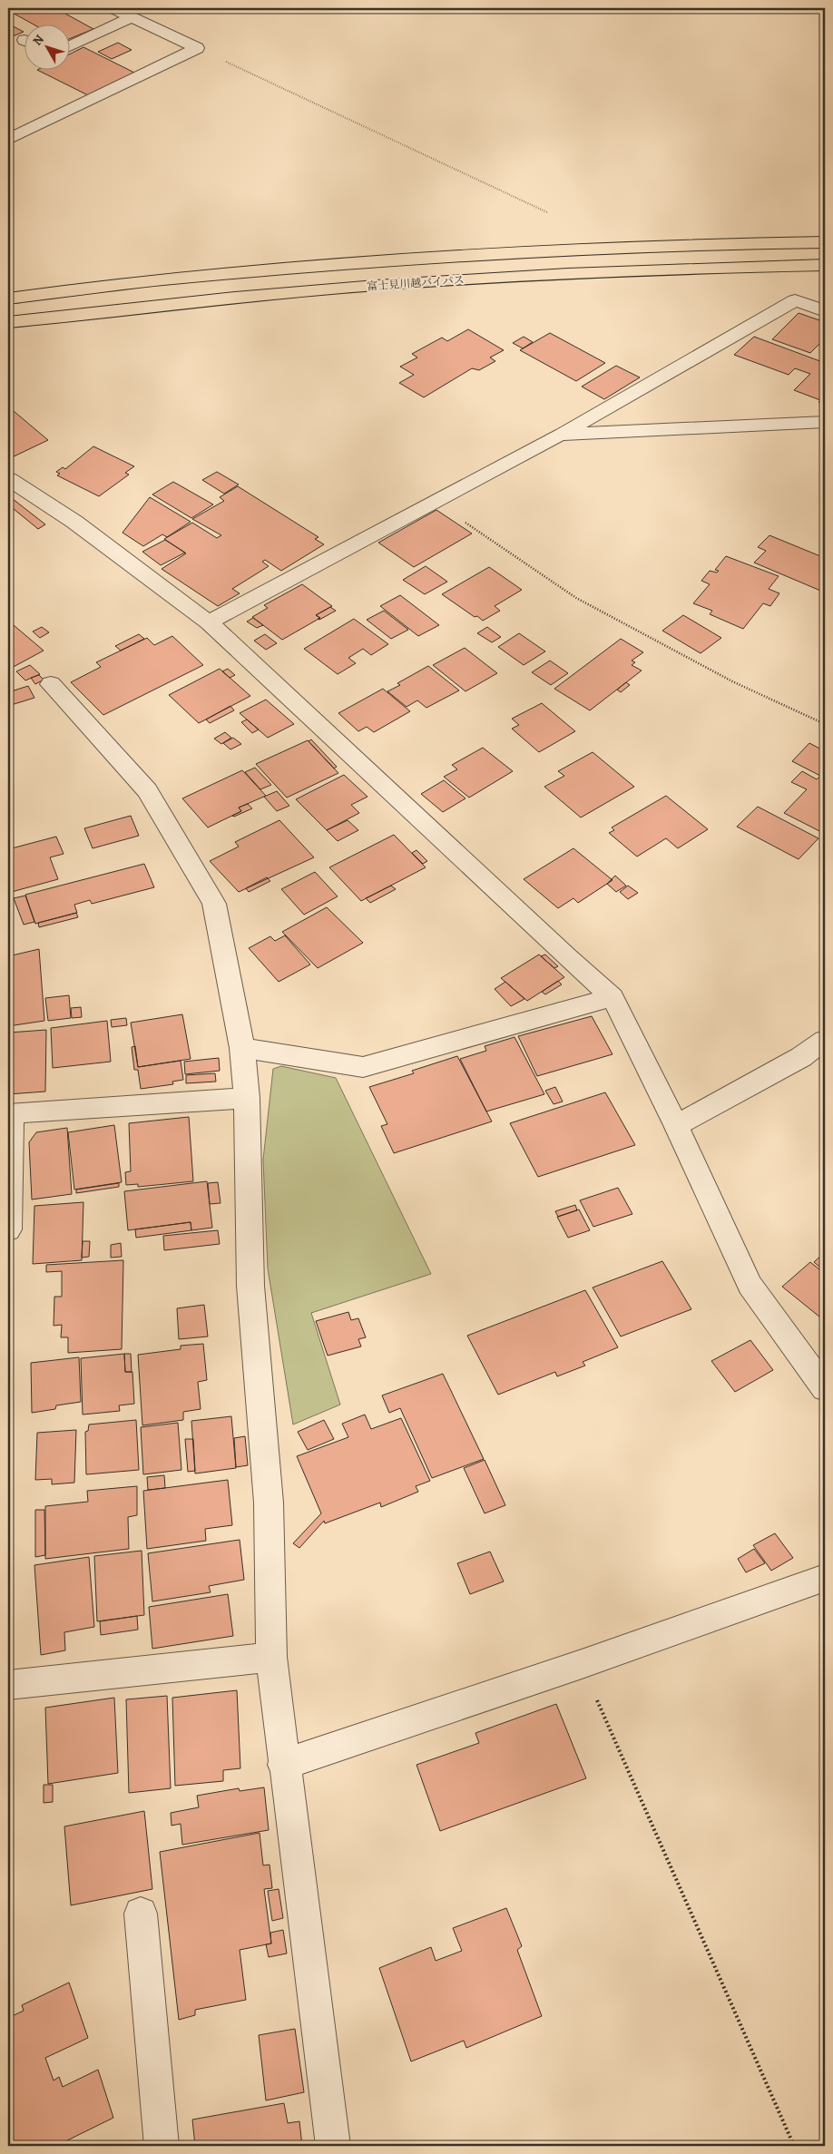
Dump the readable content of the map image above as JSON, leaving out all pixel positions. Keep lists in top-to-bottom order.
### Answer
{
  "streets": {
    "highway": ["富士見川越バイパス"]
  },
  "north": "top left"
}
